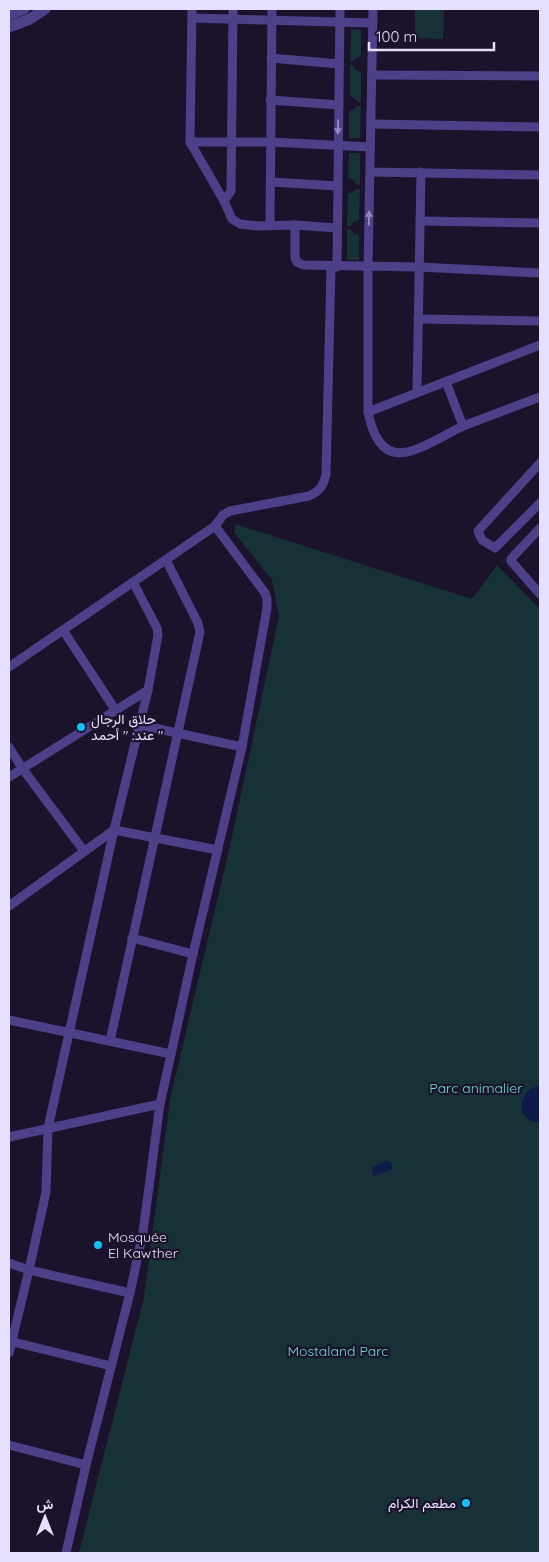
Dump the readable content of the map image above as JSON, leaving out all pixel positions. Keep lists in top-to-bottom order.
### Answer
{
  "parks": ["Parc animalier", "Mostaland Parc"],
  "places": ["حلاق الرجال عند: \" أحمد \"", "Mosquée El Kawther", "مطعم الكرام"],
  "scale_bar": "100 m",
  "north": "top"
}
